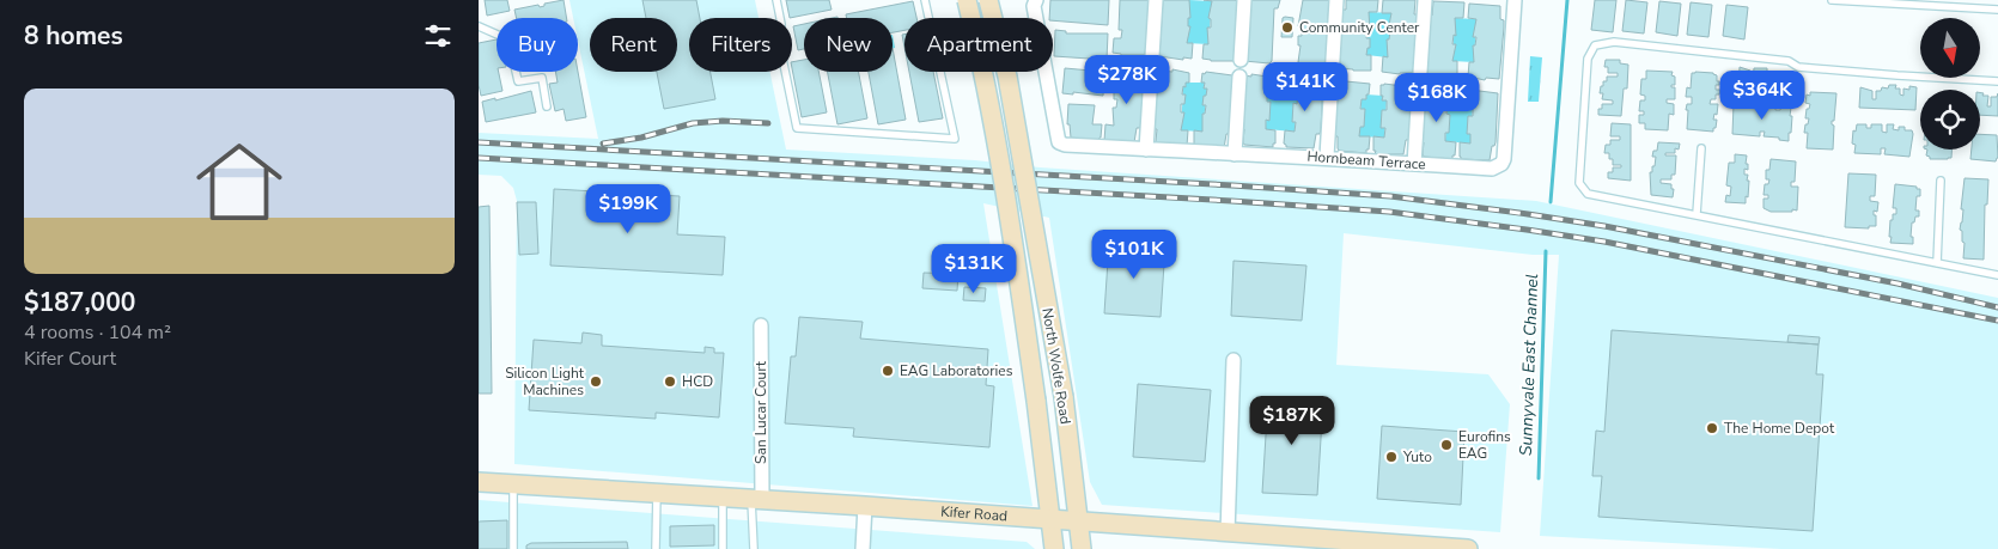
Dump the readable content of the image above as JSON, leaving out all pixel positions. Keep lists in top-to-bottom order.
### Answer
{
  "streets": {
    "main road": ["North Wolfe Road", "Kifer Road"],
    "street": ["Hornbeam Terrace", "San Lucar Court"]
  },
  "crossings": [
    ["North Wolfe Road", "Kifer Road"],
    ["San Lucar Court", "Kifer Road"]
  ],
  "water": ["Sunnyvale East Channel"],
  "places": [
    "Community Center",
    "EAG Laboratories",
    "Silicon Light Machines",
    "HCD",
    "The Home Depot",
    "Eurofins EAG",
    "Yuto"
  ],
  "north": "bottom",
  "page": {
    "heading": "8 homes",
    "chip": [
      "Buy",
      "Rent",
      "Filters",
      "New",
      "Apartment"
    ],
    "price": [
      "$278K",
      "$141K",
      "$364K",
      "$168K",
      "$199K",
      "$101K",
      "$131K",
      "$187K"
    ],
    "list": [
      {
        "name": "$187,000",
        "note": "4 rooms · 104 m² · Kifer Court"
      }
    ]
  }
}
